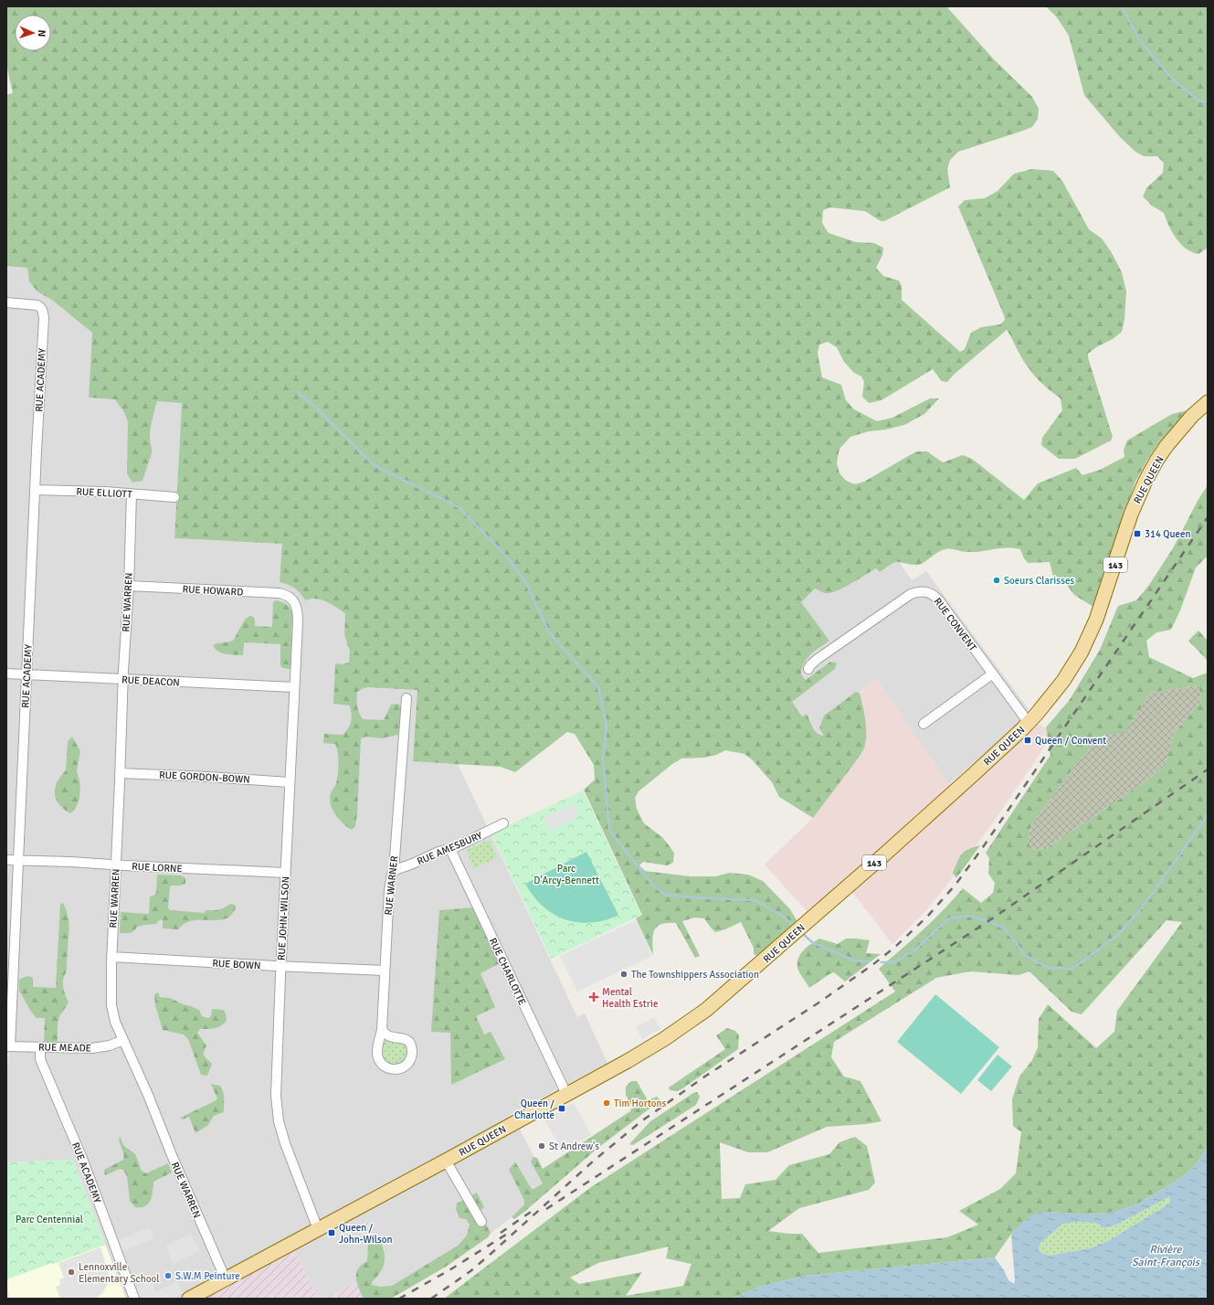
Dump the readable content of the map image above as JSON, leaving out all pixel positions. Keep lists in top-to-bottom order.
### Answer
{
  "streets": {
    "main road": ["RUE QUEEN", "143"],
    "street": [
      "RUE ACADEMY",
      "RUE ELLIOTT",
      "RUE HOWARD",
      "RUE WARREN",
      "RUE CONVENT",
      "RUE DEACON",
      "RUE GORDON-BOWN",
      "RUE AMESBURY",
      "RUE LORNE",
      "RUE WARNER",
      "RUE JOHN-WILSON",
      "RUE BOWN",
      "RUE CHARLOTTE",
      "RUE MEADE"
    ]
  },
  "crossings": [
    ["RUE ACADEMY", "RUE ELLIOTT"],
    ["RUE ACADEMY", "RUE DEACON"],
    ["RUE ACADEMY", "RUE LORNE"],
    ["RUE ACADEMY", "RUE MEADE"],
    ["RUE QUEEN", "RUE WARREN"],
    ["RUE QUEEN", "RUE CONVENT"],
    ["RUE QUEEN", "RUE JOHN-WILSON"],
    ["RUE QUEEN", "RUE CHARLOTTE"],
    ["RUE ELLIOTT", "RUE WARREN"],
    ["RUE HOWARD", "RUE WARREN"],
    ["RUE HOWARD", "RUE JOHN-WILSON"],
    ["RUE WARREN", "RUE DEACON"],
    ["RUE WARREN", "RUE GORDON-BOWN"],
    ["RUE WARREN", "RUE LORNE"],
    ["RUE WARREN", "RUE BOWN"],
    ["RUE WARREN", "RUE MEADE"],
    ["RUE DEACON", "RUE JOHN-WILSON"],
    ["RUE GORDON-BOWN", "RUE JOHN-WILSON"],
    ["RUE AMESBURY", "RUE WARNER"],
    ["RUE AMESBURY", "RUE CHARLOTTE"],
    ["RUE LORNE", "RUE JOHN-WILSON"],
    ["RUE WARNER", "RUE BOWN"],
    ["RUE JOHN-WILSON", "RUE BOWN"]
  ],
  "water": ["Rivière Saint-François"],
  "parks": ["Parc D'Arcy-Bennett", "Parc Centennial"],
  "places": {
    "transit": [
      "314 Queen",
      "Queen / Convent",
      "Queen / Charlotte",
      "Queen / John-Wilson"
    ],
    "other": [
      "Soeurs Clarisses",
      "The Townshippers Association",
      "Tim Hortons",
      "St Andrew's",
      "Lennoxville Elementary School",
      "S.W.M Peinture"
    ],
    "health": ["Mental Health Estrie"]
  },
  "north": "right"
}
